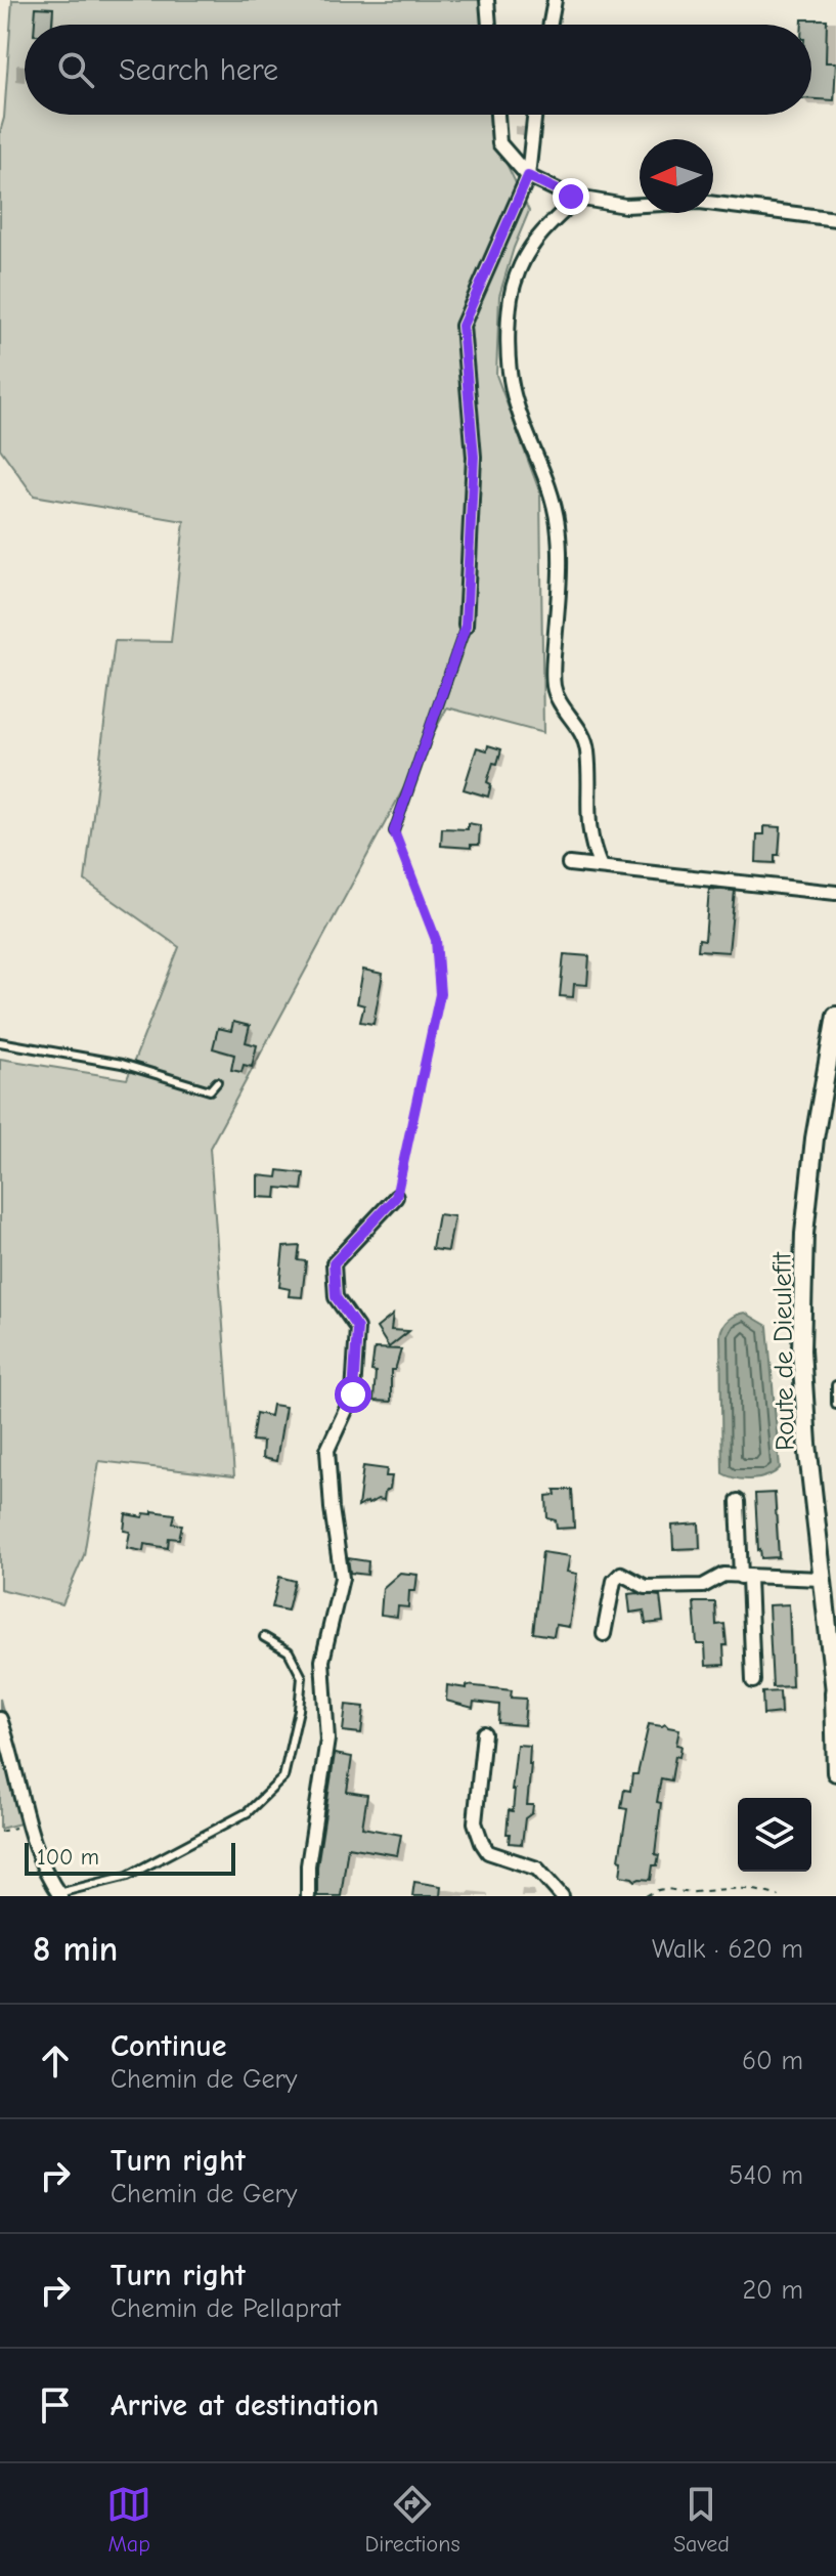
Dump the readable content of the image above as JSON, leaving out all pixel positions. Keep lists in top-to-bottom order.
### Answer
{
  "streets": {
    "main road": ["Route de Dieulefit"]
  },
  "scale_bar": "100 m",
  "north": "left",
  "page": {
    "search": "Search here",
    "scale": "100 m",
    "heading": ["8 min", "Walk · 620 m"],
    "list": [
      ["Continue", "Chemin de Gery", "60 m"],
      ["Turn right", "Chemin de Gery", "540 m"],
      ["Turn right", "Chemin de Pellaprat", "20 m"],
      "Arrive at destination"
    ],
    "nav": ["Map", "Directions", "Saved"]
  }
}
